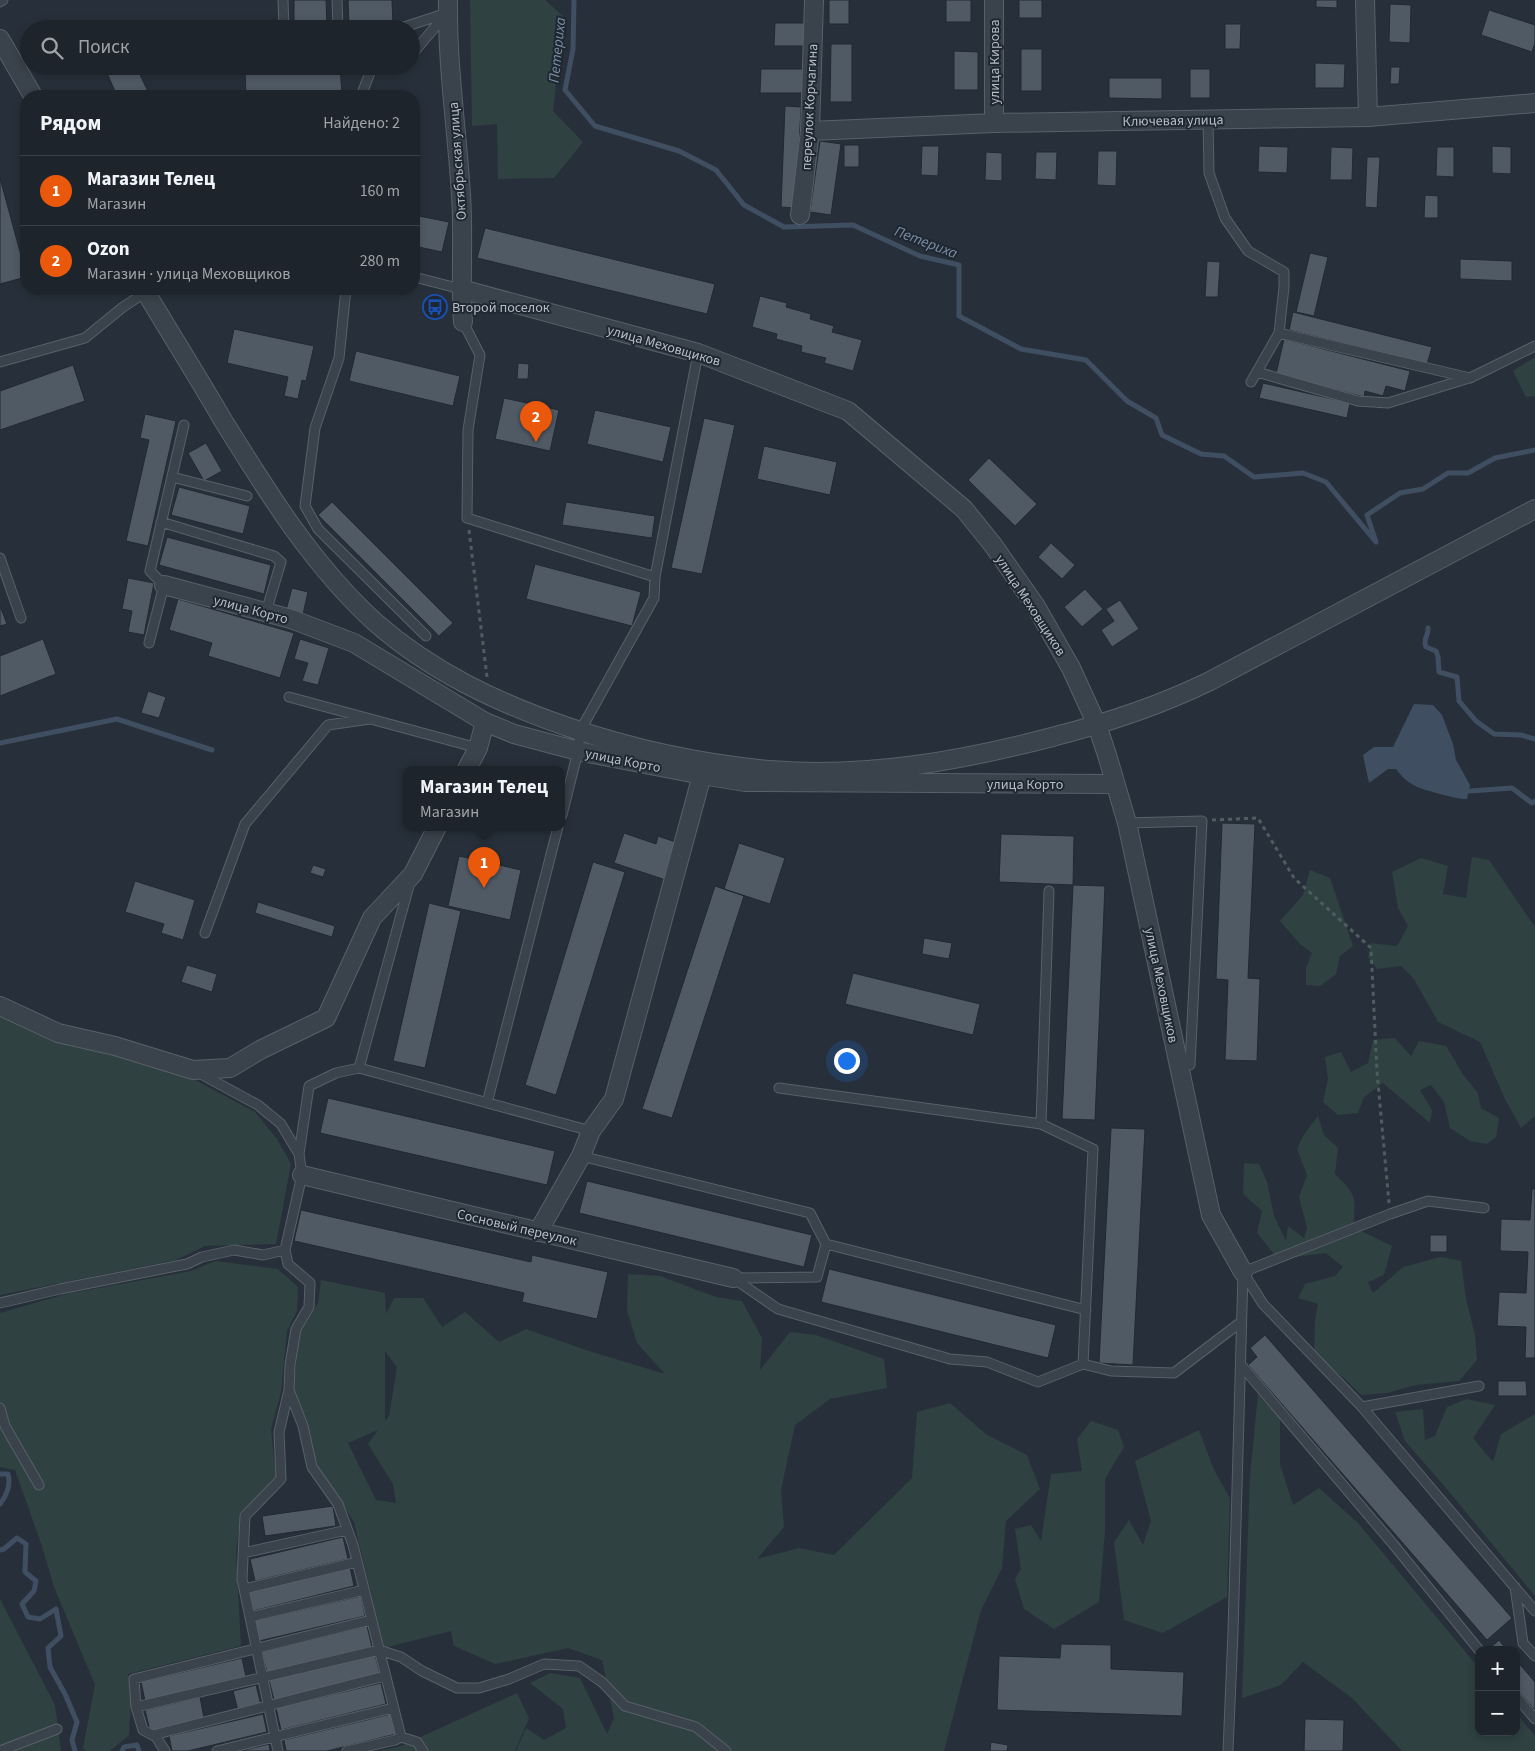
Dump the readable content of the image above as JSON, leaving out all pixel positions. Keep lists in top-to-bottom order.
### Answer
{
  "streets": {
    "street": [
      "улица Кирова",
      "переулок Корчагина",
      "Ключевая улица",
      "Октябрьская улица",
      "улица Меховщиков",
      "улица Корто",
      "Сосновый переулок"
    ]
  },
  "crossings": [
    ["улица Кирова", "Ключевая улица"],
    ["переулок Корчагина", "Ключевая улица"],
    ["Октябрьская улица", "улица Меховщиков"],
    ["улица Меховщиков", "улица Корто"]
  ],
  "water": ["Петериха"],
  "places": {
    "bus stop": ["Второй поселок"]
  },
  "page": {
    "search": "Поиск",
    "heading": ["Рядом", "Найдено: 2"],
    "list": [
      {
        "mark": "1",
        "name": "Магазин Телец",
        "note": "Магазин",
        "value": "160 m"
      },
      {
        "mark": "2",
        "name": "Ozon",
        "note": "Магазин · улица Меховщиков",
        "value": "280 m"
      }
    ],
    "pins": ["2", "1"],
    "popup": ["Магазин Телец", "Магазин"],
    "map_buttons": ["+", "−"]
  }
}
